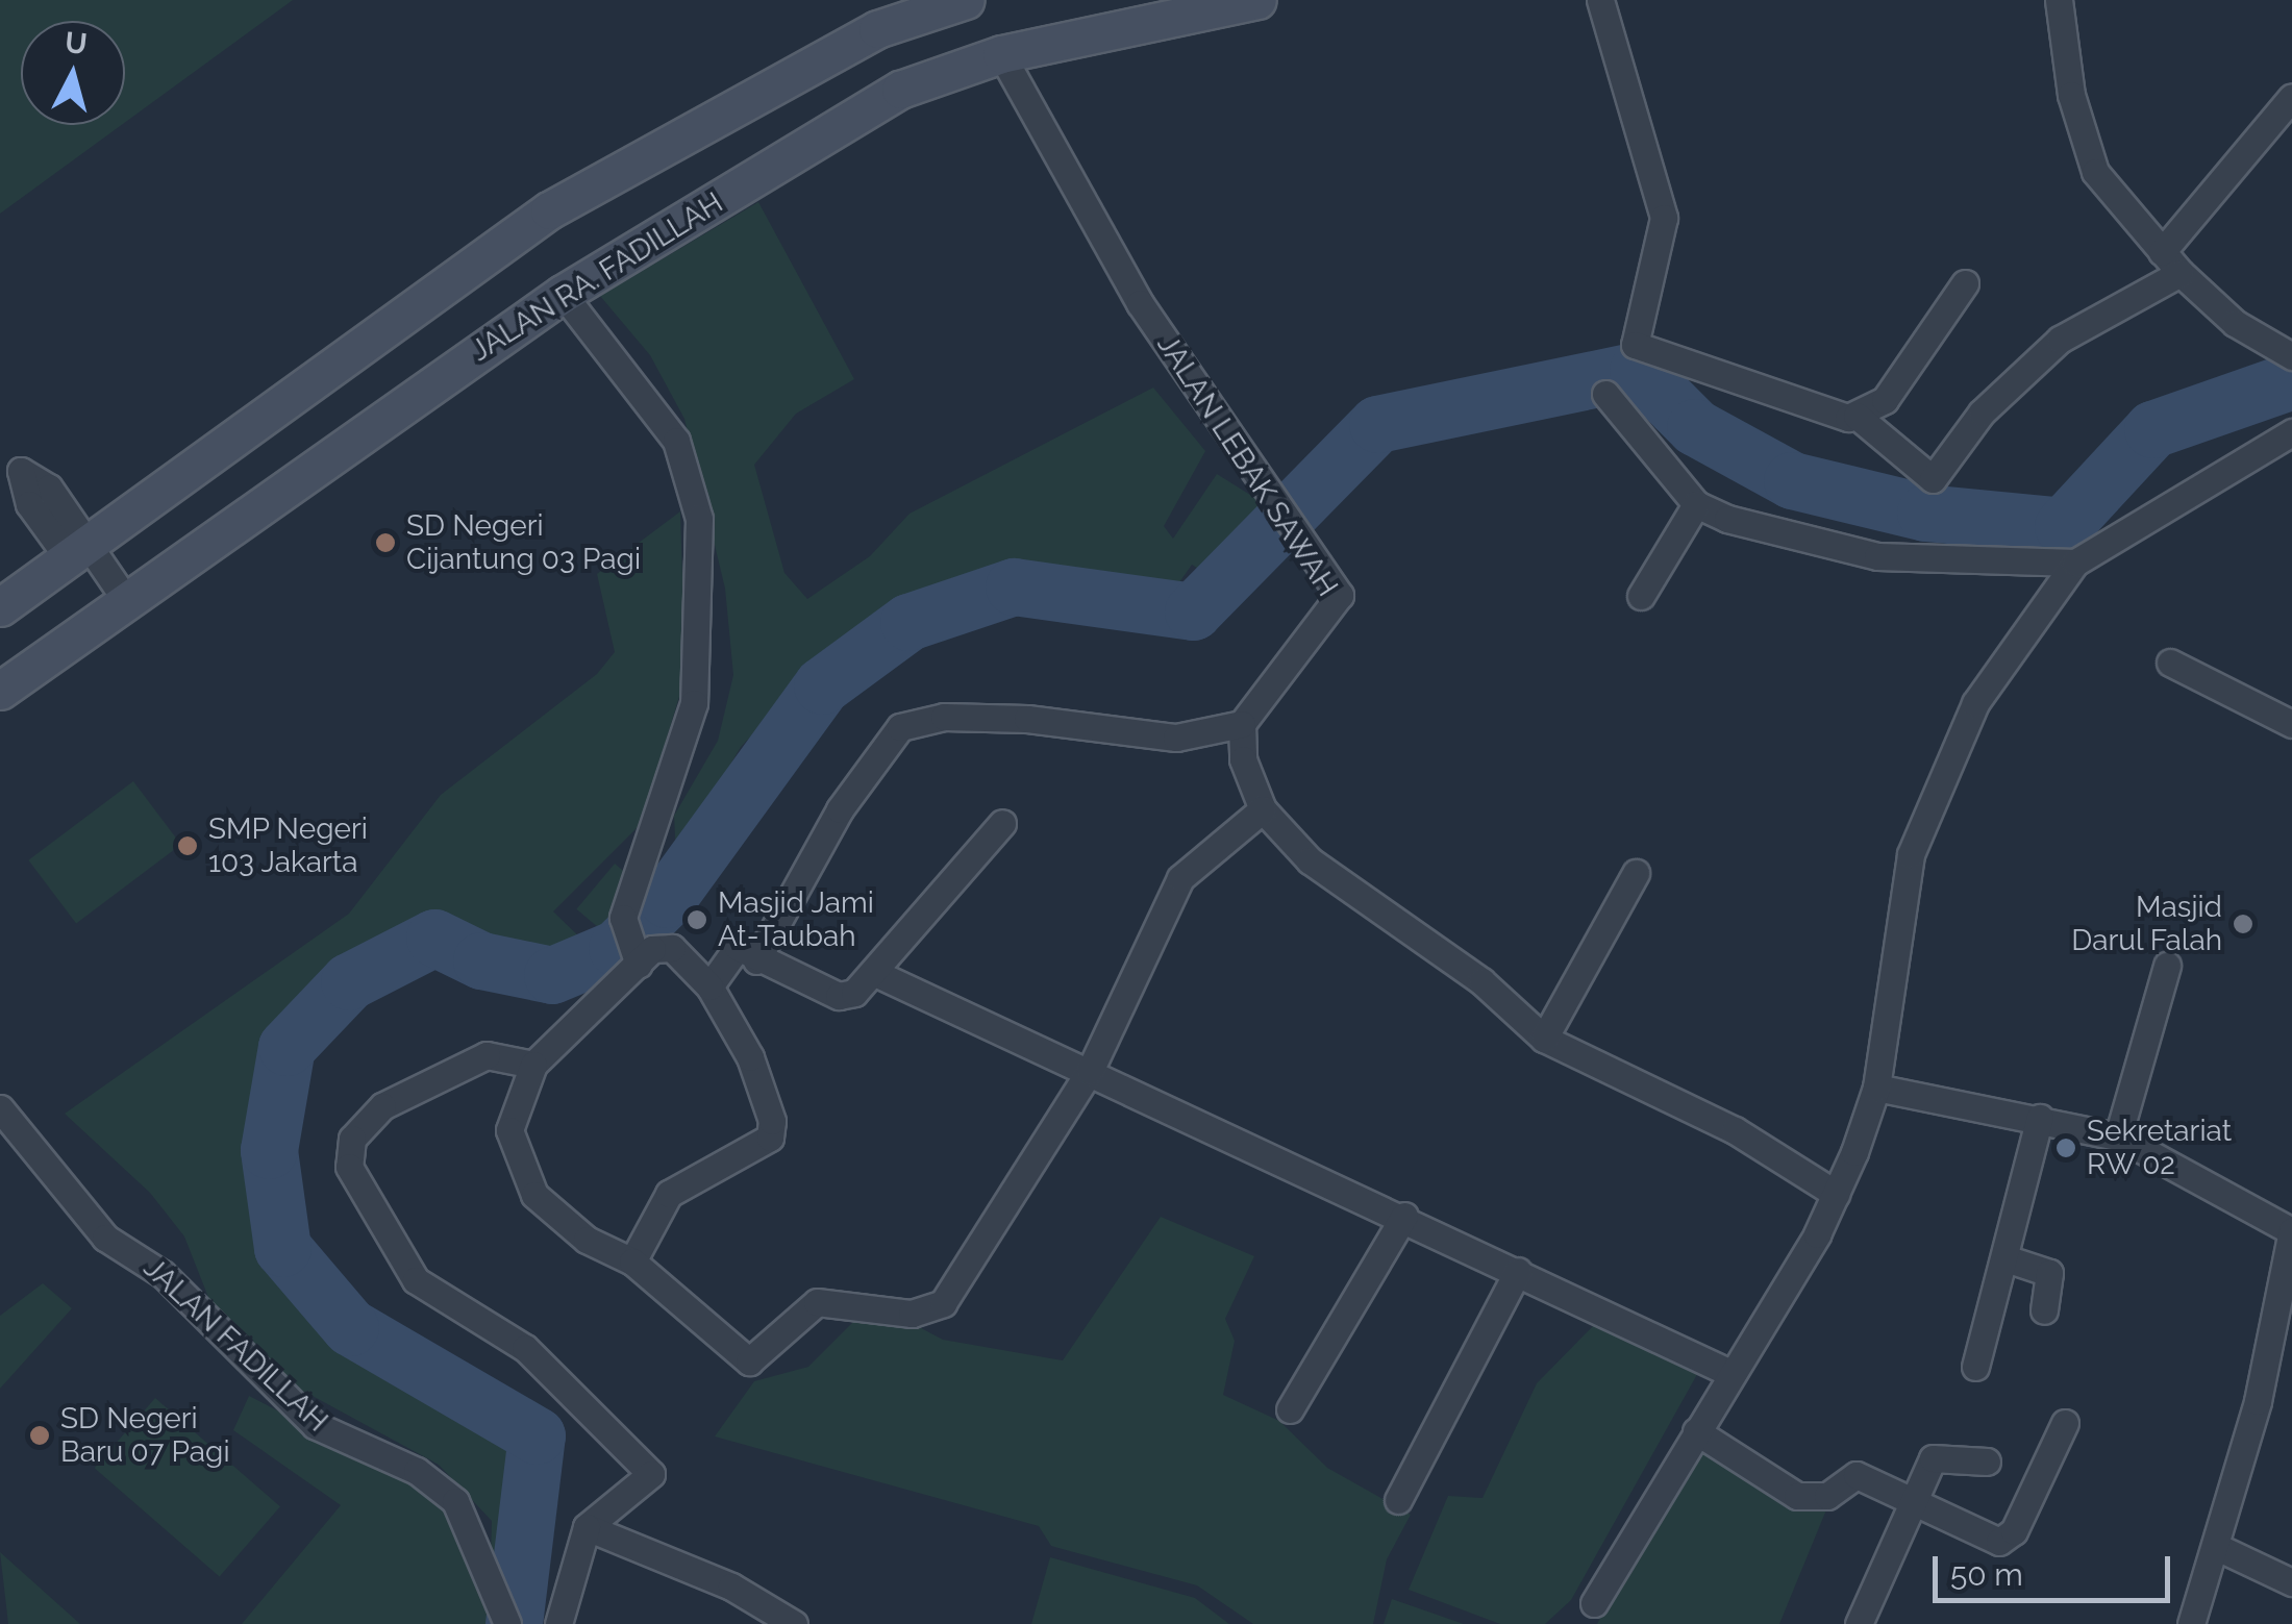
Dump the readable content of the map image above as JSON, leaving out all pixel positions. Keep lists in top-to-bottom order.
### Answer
{
  "streets": {
    "main road": ["JALAN RA. FADILLAH"],
    "street": ["JALAN LEBAK SAWAH", "JALAN FADILLAH"]
  },
  "crossings": [
    ["JALAN RA. FADILLAH", "JALAN LEBAK SAWAH"]
  ],
  "places": [
    "SD Negeri Cijantung 03 Pagi",
    "SMP Negeri 103 Jakarta",
    "Masjid Jami At-Taubah",
    "Masjid Darul Falah",
    "Sekretariat RW 02",
    "SD Negeri Baru 07 Pagi"
  ],
  "scale_bar": "50 m",
  "north": "top"
}
